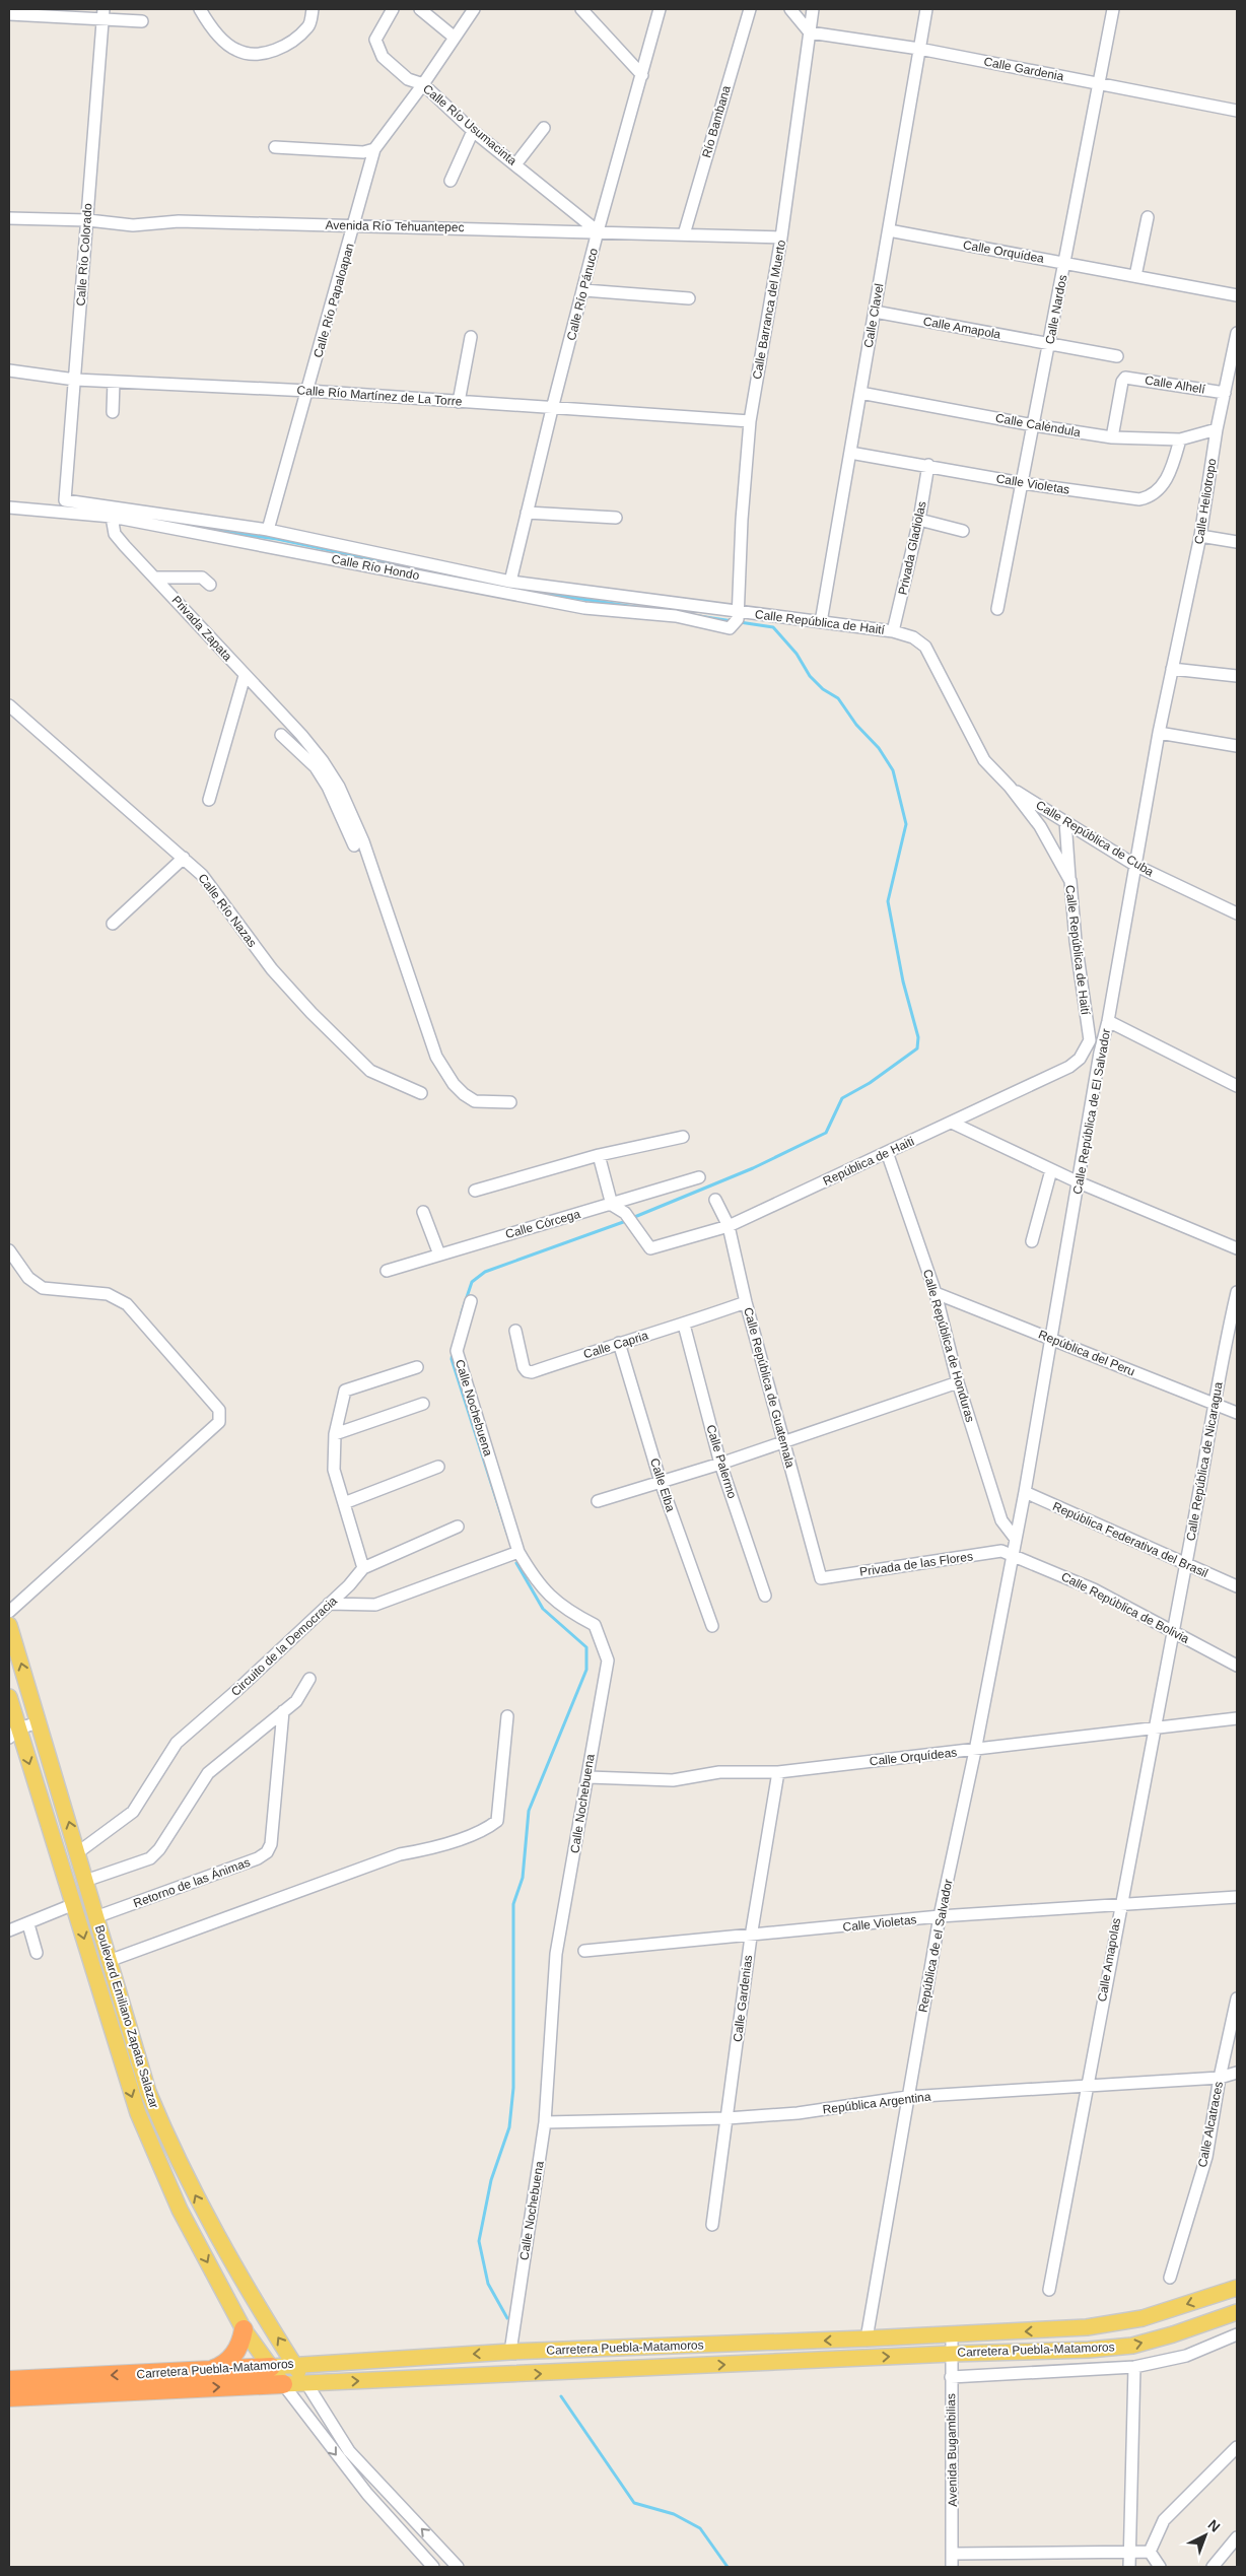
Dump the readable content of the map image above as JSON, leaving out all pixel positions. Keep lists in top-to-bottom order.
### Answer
{
  "streets": {
    "highway": ["Carretera Puebla-Matamoros"],
    "main road": ["Boulevard Emiliano Zapata Salazar"],
    "street": [
      "Calle Gardenia",
      "Río Bambana",
      "Calle Río Usumacinta",
      "Avenida Río Tehuantepec",
      "Calle Orquídea",
      "Calle Río Colorado",
      "Calle Río Pánuco",
      "Calle Río Papaloapan",
      "Calle Barranca del Muerto",
      "Calle Nardos",
      "Calle Clavel",
      "Calle Amapola",
      "Calle Alhelí",
      "Calle Río Martínez de La Torre",
      "Calle Caléndula",
      "Calle Violetas",
      "Calle Heliotropo",
      "Privada Gladiolas",
      "Calle Río Hondo",
      "Calle República de Haití",
      "Privada Zapata",
      "Calle República de Cuba",
      "Calle Río Nazas",
      "Calle República de El Salvador",
      "República de Haiti",
      "Calle Córcega",
      "Calle Capria",
      "Calle República de Honduras",
      "República del Peru",
      "Calle República de Guatemala",
      "Calle Nochebuena",
      "Calle Palermo",
      "Calle República de Nicaragua",
      "Calle Elba",
      "República Federativa del Brasil",
      "Privada de las Flores",
      "Calle República de Bolivia",
      "Circuito de la Democracia",
      "Calle Orquídeas",
      "Retorno de las Ánimas",
      "República de el Salvador",
      "Calle Amapolas",
      "Calle Gardenias",
      "República Argentina",
      "Calle Alcatraces",
      "Avenida Bugambilias"
    ]
  },
  "crossings": [
    ["Calle Gardenia", "Calle Barranca del Muerto"],
    ["Calle Gardenia", "Calle Nardos"],
    ["Calle Gardenia", "Calle Clavel"],
    ["Río Bambana", "Avenida Río Tehuantepec"],
    ["Calle Río Usumacinta", "Avenida Río Tehuantepec"],
    ["Calle Río Usumacinta", "Calle Río Pánuco"],
    ["Calle Río Usumacinta", "Calle Río Papaloapan"],
    ["Avenida Río Tehuantepec", "Calle Río Colorado"],
    ["Avenida Río Tehuantepec", "Calle Río Pánuco"],
    ["Avenida Río Tehuantepec", "Calle Río Papaloapan"],
    ["Avenida Río Tehuantepec", "Calle Barranca del Muerto"],
    ["Calle Orquídea", "Calle Nardos"],
    ["Calle Orquídea", "Calle Clavel"],
    ["Calle Río Colorado", "Calle Río Martínez de La Torre"],
    ["Calle Río Colorado", "Calle Río Hondo"],
    ["Calle Río Pánuco", "Calle Río Martínez de La Torre"],
    ["Calle Río Pánuco", "Calle Río Hondo"],
    ["Calle Río Papaloapan", "Calle Río Martínez de La Torre"],
    ["Calle Río Papaloapan", "Calle Río Hondo"],
    ["Calle Barranca del Muerto", "Calle Río Martínez de La Torre"],
    ["Calle Barranca del Muerto", "Calle Río Hondo"],
    ["Calle Barranca del Muerto", "Calle República de Haití"],
    ["Calle Nardos", "Calle Amapola"],
    ["Calle Nardos", "Calle Caléndula"],
    ["Calle Nardos", "Calle Violetas"],
    ["Calle Clavel", "Calle Amapola"],
    ["Calle Clavel", "Calle Caléndula"],
    ["Calle Clavel", "Calle Violetas"],
    ["Calle Clavel", "Calle República de Haití"],
    ["Calle Alhelí", "Calle Caléndula"],
    ["Calle Alhelí", "Calle Heliotropo"],
    ["Calle Caléndula", "Calle Violetas"],
    ["Calle Caléndula", "Calle Heliotropo"],
    ["Calle Violetas", "Privada Gladiolas"],
    ["Calle Violetas", "República de el Salvador"],
    ["Calle Violetas", "Calle Amapolas"],
    ["Calle Violetas", "Calle Gardenias"],
    ["Calle Heliotropo", "Calle República de El Salvador"],
    ["Privada Gladiolas", "Calle República de Haití"],
    ["Calle Río Hondo", "Calle República de Haití"],
    ["Calle Río Hondo", "Privada Zapata"],
    ["Calle República de Haití", "Calle República de Cuba"],
    ["Calle República de Cuba", "Calle República de El Salvador"],
    ["Calle República de El Salvador", "Calle República de Honduras"],
    ["Calle República de El Salvador", "República del Peru"],
    ["Calle República de El Salvador", "República Federativa del Brasil"],
    ["Calle República de El Salvador", "Privada de las Flores"],
    ["Calle República de El Salvador", "Calle República de Bolivia"],
    ["Calle República de El Salvador", "República de el Salvador"],
    ["República de Haiti", "Calle Córcega"],
    ["República de Haiti", "Calle República de Honduras"],
    ["República de Haiti", "Calle República de Guatemala"],
    ["Calle Capria", "Calle República de Guatemala"],
    ["Calle Capria", "Calle Palermo"],
    ["Calle Capria", "Calle Elba"],
    ["Calle República de Honduras", "República del Peru"],
    ["República del Peru", "Calle República de Nicaragua"],
    ["Calle República de Guatemala", "Privada de las Flores"],
    ["Calle Nochebuena", "Calle Orquídeas"],
    ["Calle Nochebuena", "República Argentina"],
    ["Calle Nochebuena", "Carretera Puebla-Matamoros"],
    ["Calle República de Nicaragua", "República Federativa del Brasil"],
    ["Calle República de Nicaragua", "Calle República de Bolivia"],
    ["Calle República de Nicaragua", "Calle Amapolas"],
    ["Privada de las Flores", "Calle República de Bolivia"],
    ["Privada de las Flores", "República de el Salvador"],
    ["Calle República de Bolivia", "República de el Salvador"],
    ["Calle República de Bolivia", "Calle Amapolas"],
    ["Circuito de la Democracia", "Boulevard Emiliano Zapata Salazar"],
    ["Calle Orquídeas", "República de el Salvador"],
    ["Calle Orquídeas", "Calle Amapolas"],
    ["Calle Orquídeas", "Calle Gardenias"],
    ["Retorno de las Ánimas", "Boulevard Emiliano Zapata Salazar"],
    ["República de el Salvador", "República Argentina"],
    ["República de el Salvador", "Carretera Puebla-Matamoros"],
    ["Calle Amapolas", "República Argentina"],
    ["Calle Gardenias", "República Argentina"],
    ["Boulevard Emiliano Zapata Salazar", "Carretera Puebla-Matamoros"],
    ["República Argentina", "Calle Alcatraces"],
    ["Carretera Puebla-Matamoros", "Avenida Bugambilias"]
  ],
  "north": "top right"
}
